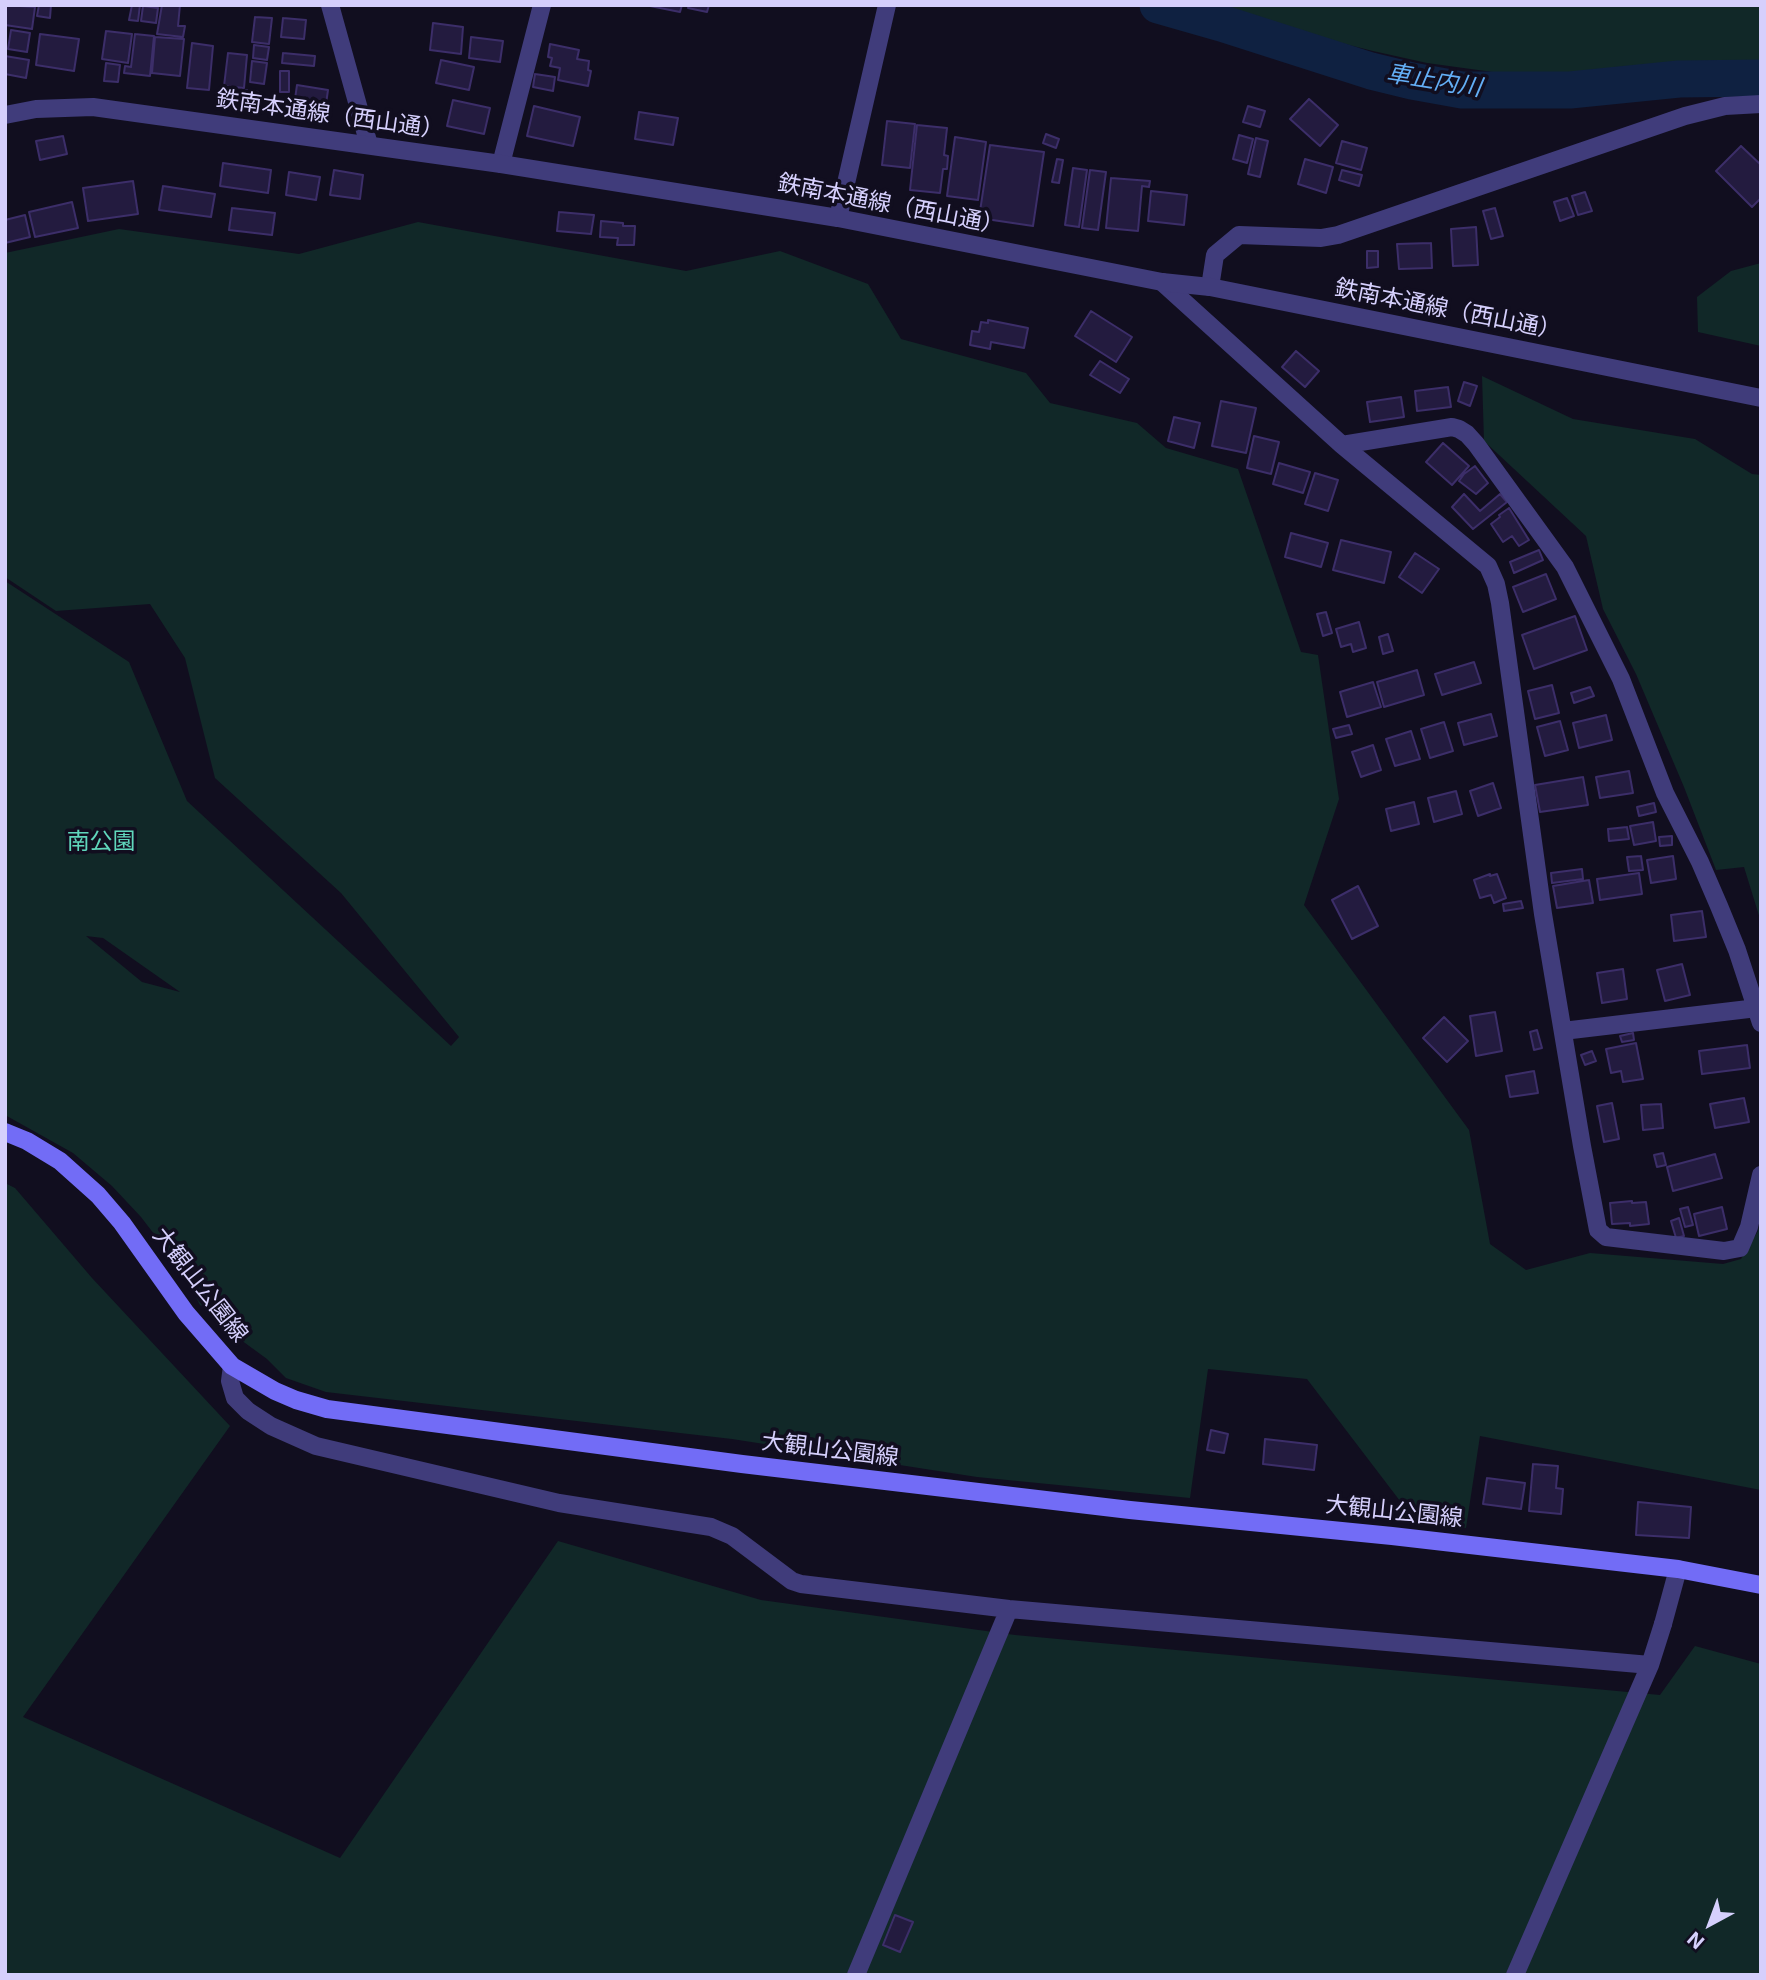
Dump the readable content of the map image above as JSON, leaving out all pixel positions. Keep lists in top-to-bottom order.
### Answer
{
  "streets": {
    "main road": ["大観山公園線"],
    "street": ["鉄南本通線（西山通）"]
  },
  "water": ["車止内川"],
  "parks": ["南公園"],
  "north": "bottom left"
}
